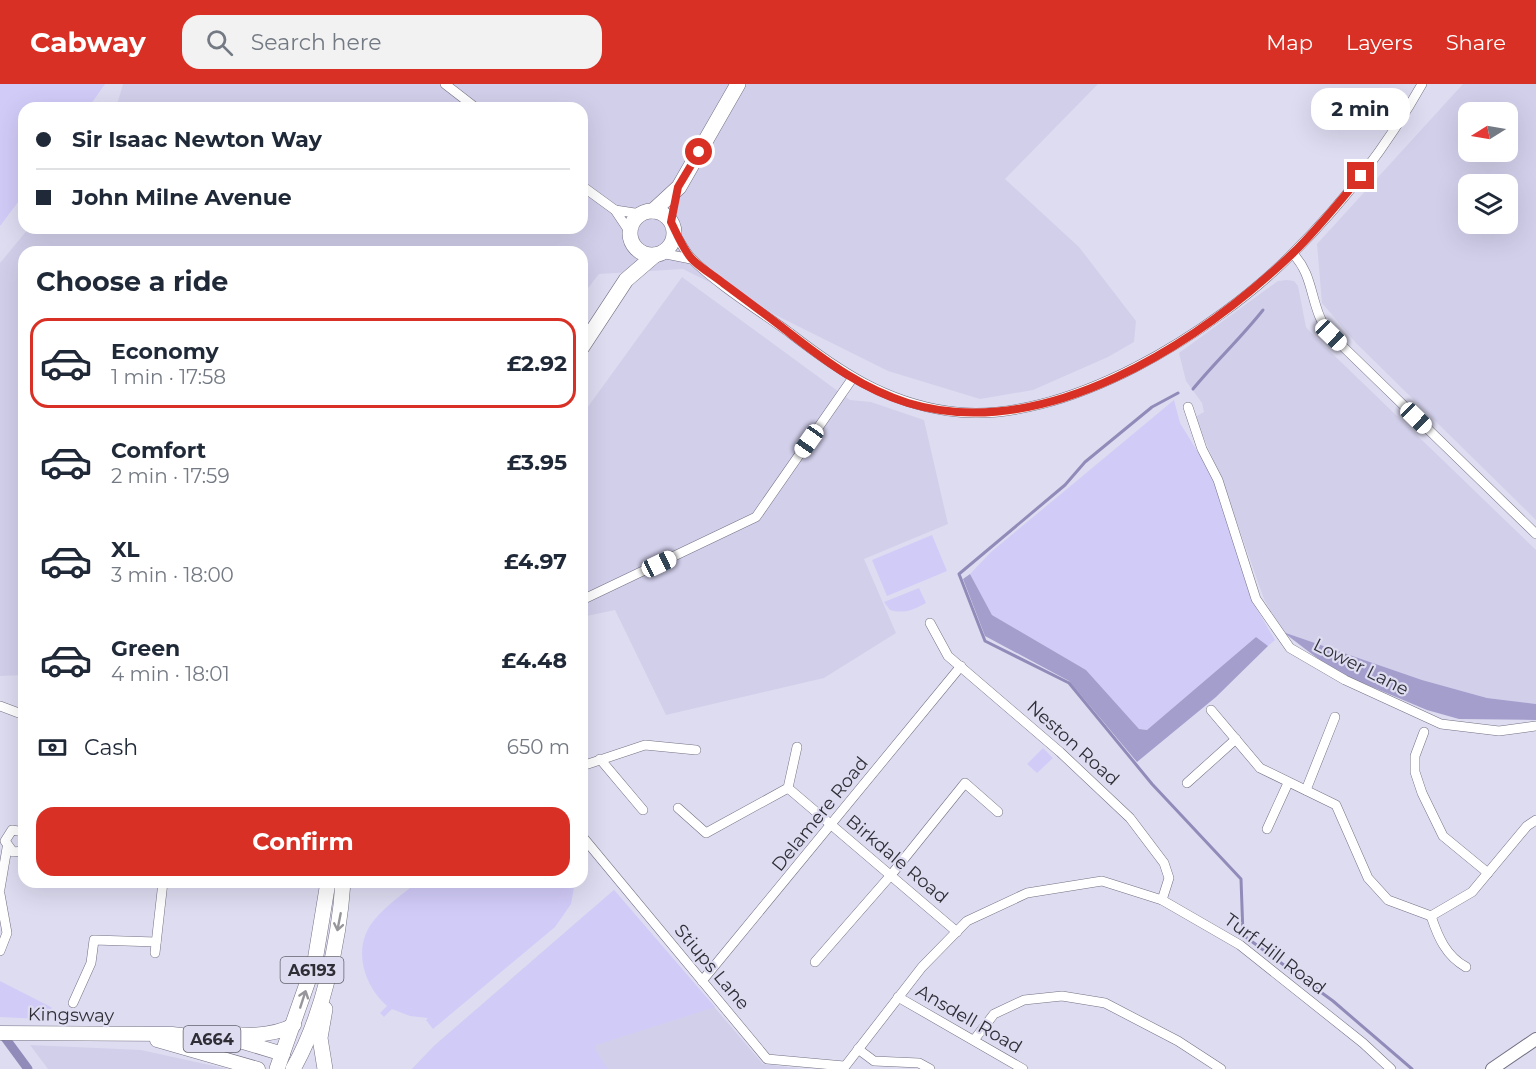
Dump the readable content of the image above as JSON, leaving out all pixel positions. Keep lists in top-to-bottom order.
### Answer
{
  "streets": {
    "highway": ["A6193", "A664"],
    "main road": ["Kingsway"],
    "street": [
      "Lower Lane",
      "Neston Road",
      "Delamere Road",
      "Birkdale Road",
      "Turf Hill Road",
      "Stiups Lane",
      "Ansdell Road"
    ]
  },
  "crossings": [
    ["Neston Road", "Delamere Road"],
    ["Neston Road", "Turf Hill Road"],
    ["Delamere Road", "Birkdale Road"],
    ["Delamere Road", "Stiups Lane"],
    ["Birkdale Road", "Turf Hill Road"],
    ["Turf Hill Road", "Stiups Lane"],
    ["Turf Hill Road", "Ansdell Road"],
    ["A6193", "Kingsway"],
    ["A6193", "A664"],
    ["Kingsway", "A664"]
  ],
  "north": "left",
  "page": {
    "header": "Cabway",
    "search": "Search here",
    "nav": ["Map", "Layers", "Share"],
    "bubble": "2 min",
    "banner": ["Sir Isaac Newton Way", "John Milne Avenue"],
    "heading": "Choose a ride",
    "list": [
      {
        "name": "Economy",
        "note": "1 min · 17:58",
        "value": "£2.92"
      },
      {
        "name": "Comfort",
        "note": "2 min · 17:59",
        "value": "£3.95"
      },
      {
        "name": "XL",
        "note": "3 min · 18:00",
        "value": "£4.97"
      },
      {
        "name": "Green",
        "note": "4 min · 18:01",
        "value": "£4.48"
      }
    ],
    "pay": ["Cash", "650 m"],
    "buttons": "Confirm"
  }
}
